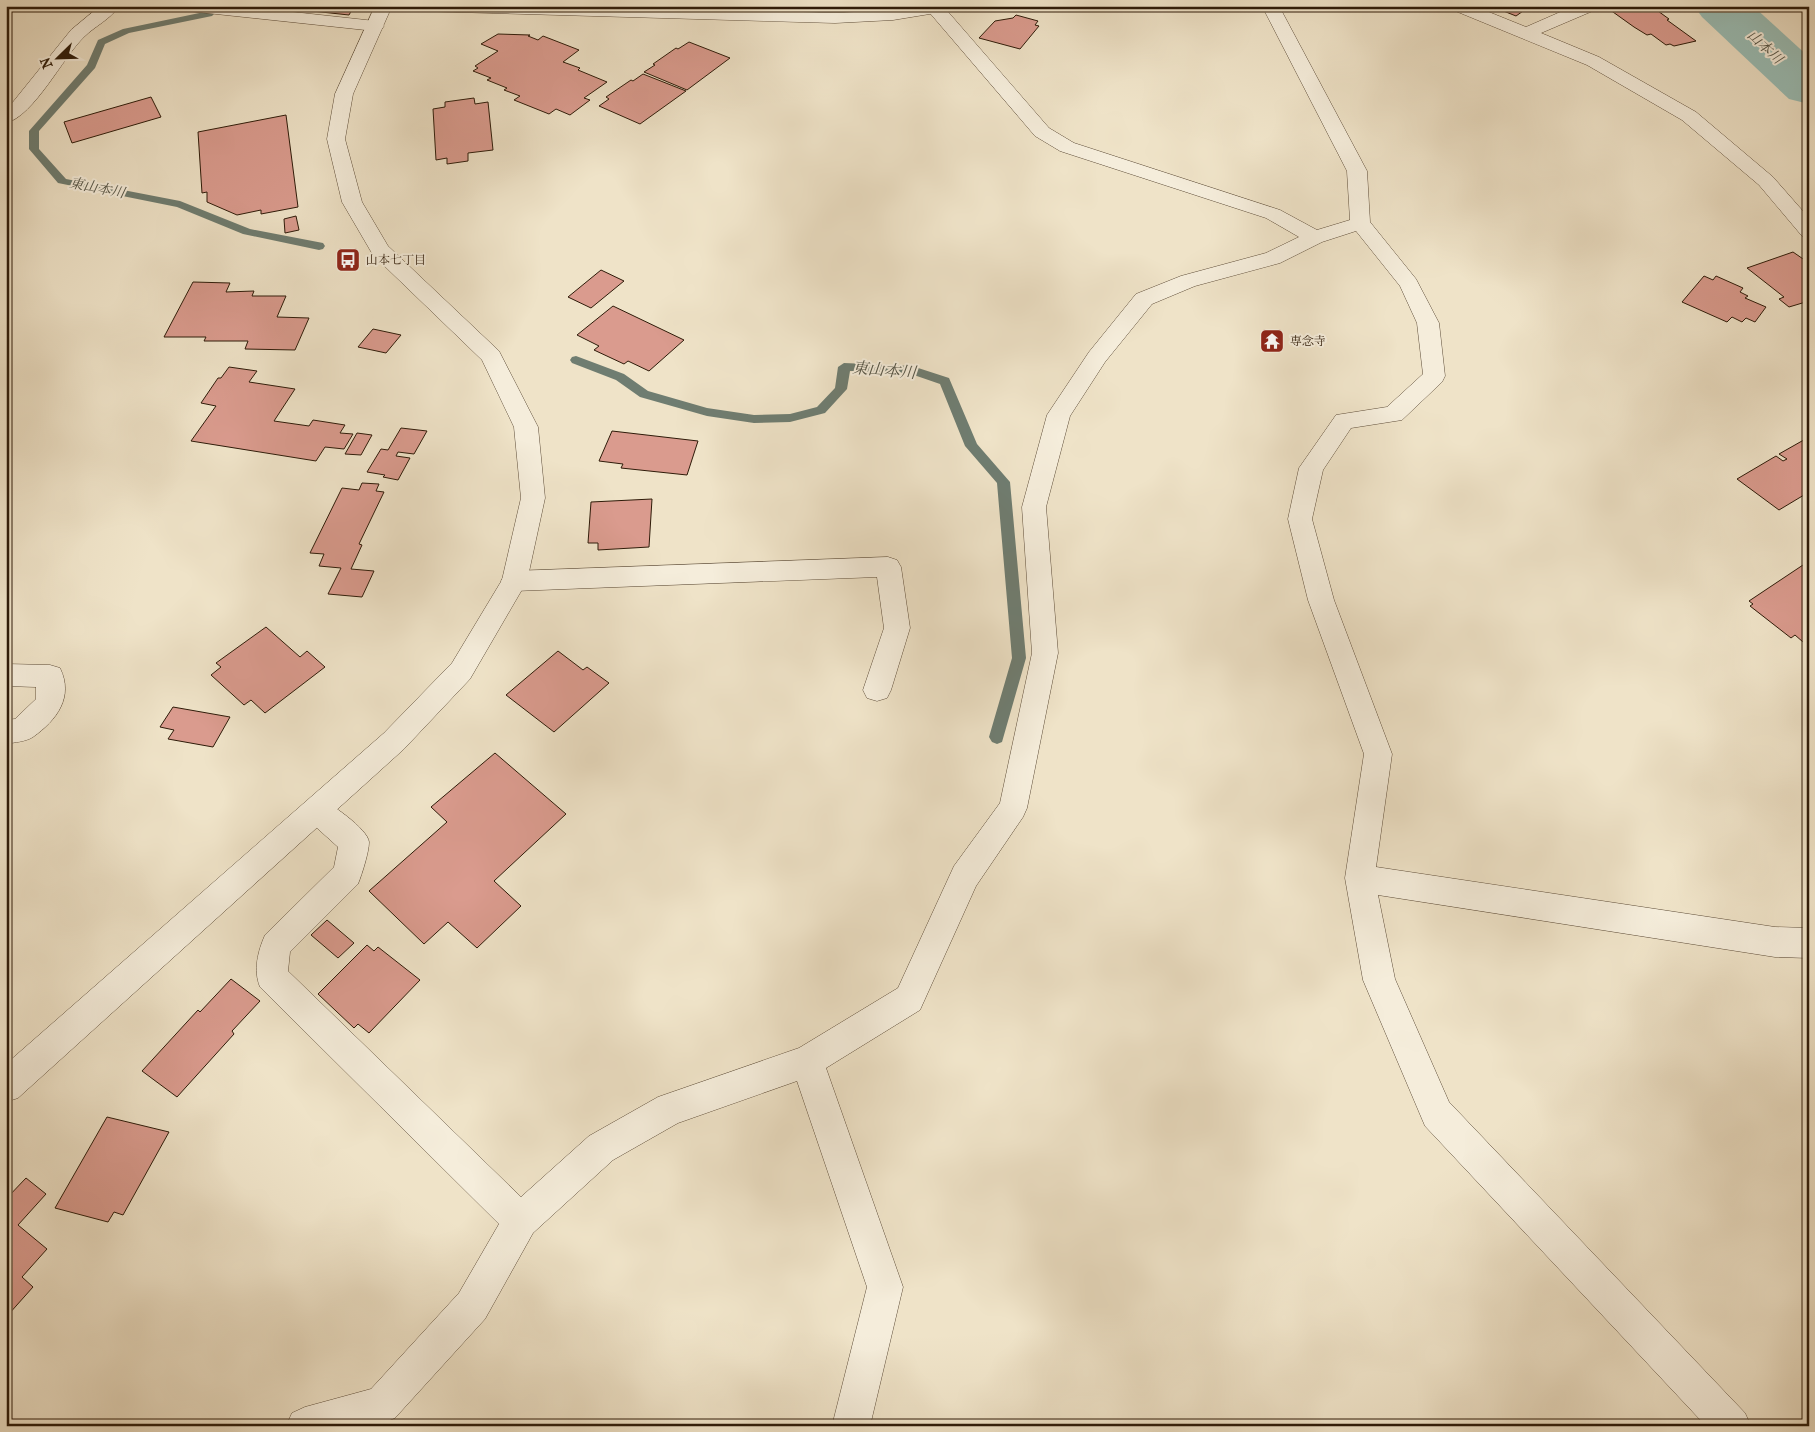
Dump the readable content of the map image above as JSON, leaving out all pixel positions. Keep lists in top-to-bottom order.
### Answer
{
  "water": ["山本川", "東山本川"],
  "places": {
    "bus stop": ["山本七丁目"],
    "temple": ["専念寺"]
  },
  "north": "bottom left"
}
